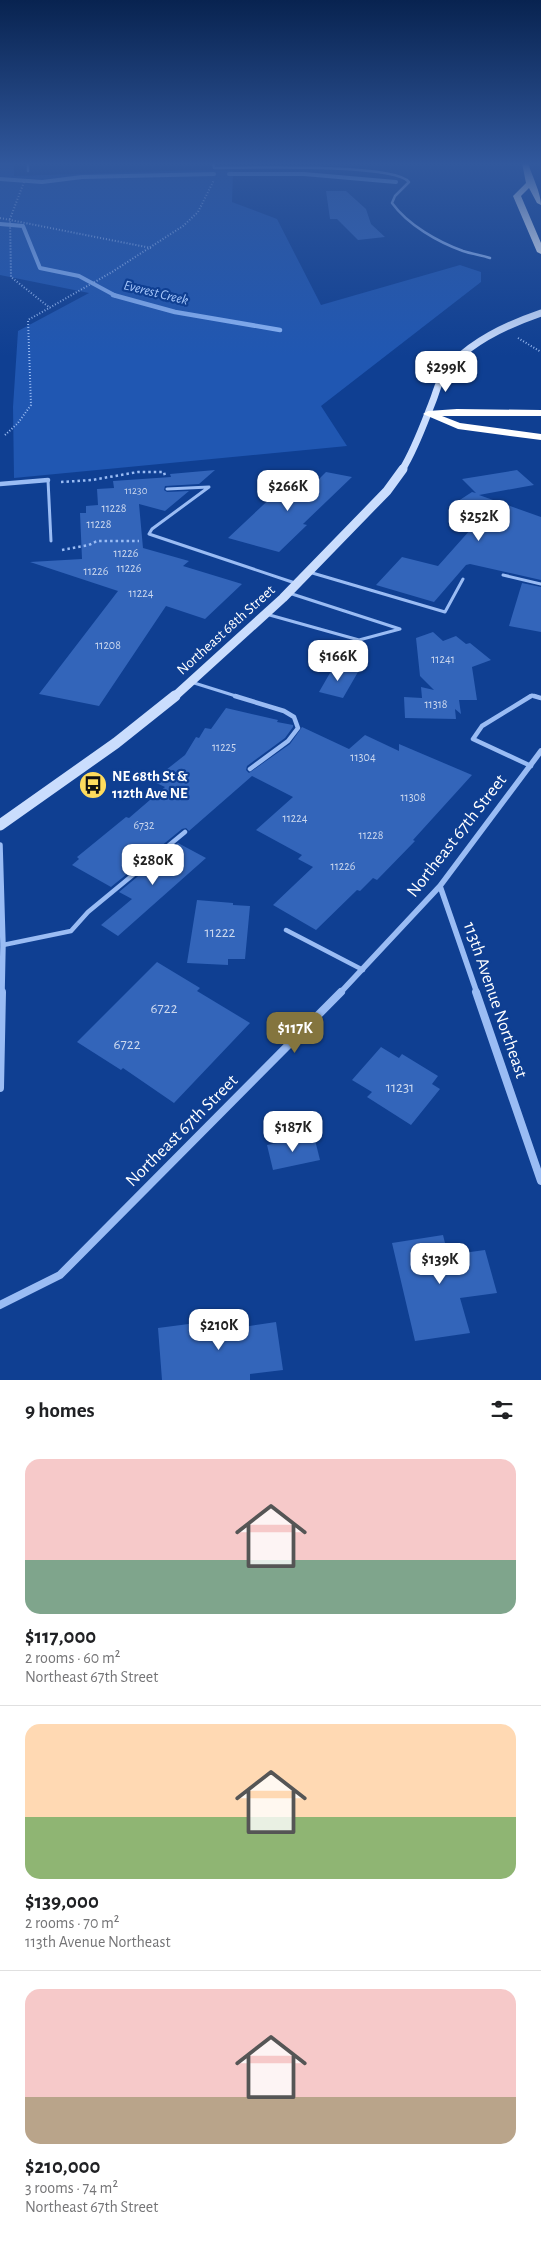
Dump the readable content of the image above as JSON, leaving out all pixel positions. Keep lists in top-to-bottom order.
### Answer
{
  "streets": {
    "main road": ["Northeast 68th Street"],
    "street": ["Northeast 67th Street", "113th Avenue Northeast"]
  },
  "crossings": [
    ["Northeast 67th Street", "113th Avenue Northeast"]
  ],
  "water": ["Everest Creek"],
  "places": {
    "bus stop": ["NE 68th St & 112th Ave NE"]
  },
  "house_numbers": [
    "11230",
    "11228",
    "11228",
    "11226",
    "11226",
    "11226",
    "11224",
    "11208",
    "11241",
    "11318",
    "11225",
    "11304",
    "11308",
    "11224",
    "6732",
    "11228",
    "11226",
    "11222",
    "6722",
    "6722",
    "11231"
  ],
  "page": {
    "price": [
      "$299K",
      "$266K",
      "$252K",
      "$166K",
      "$280K",
      "$117K",
      "$187K",
      "$139K",
      "$210K"
    ],
    "heading": "9 homes",
    "list": [
      {
        "name": "$117,000",
        "note": "2 rooms · 60 m² · Northeast 67th Street"
      },
      {
        "name": "$139,000",
        "note": "2 rooms · 70 m² · 113th Avenue Northeast"
      },
      {
        "name": "$210,000",
        "note": "3 rooms · 74 m² · Northeast 67th Street"
      }
    ]
  }
}
